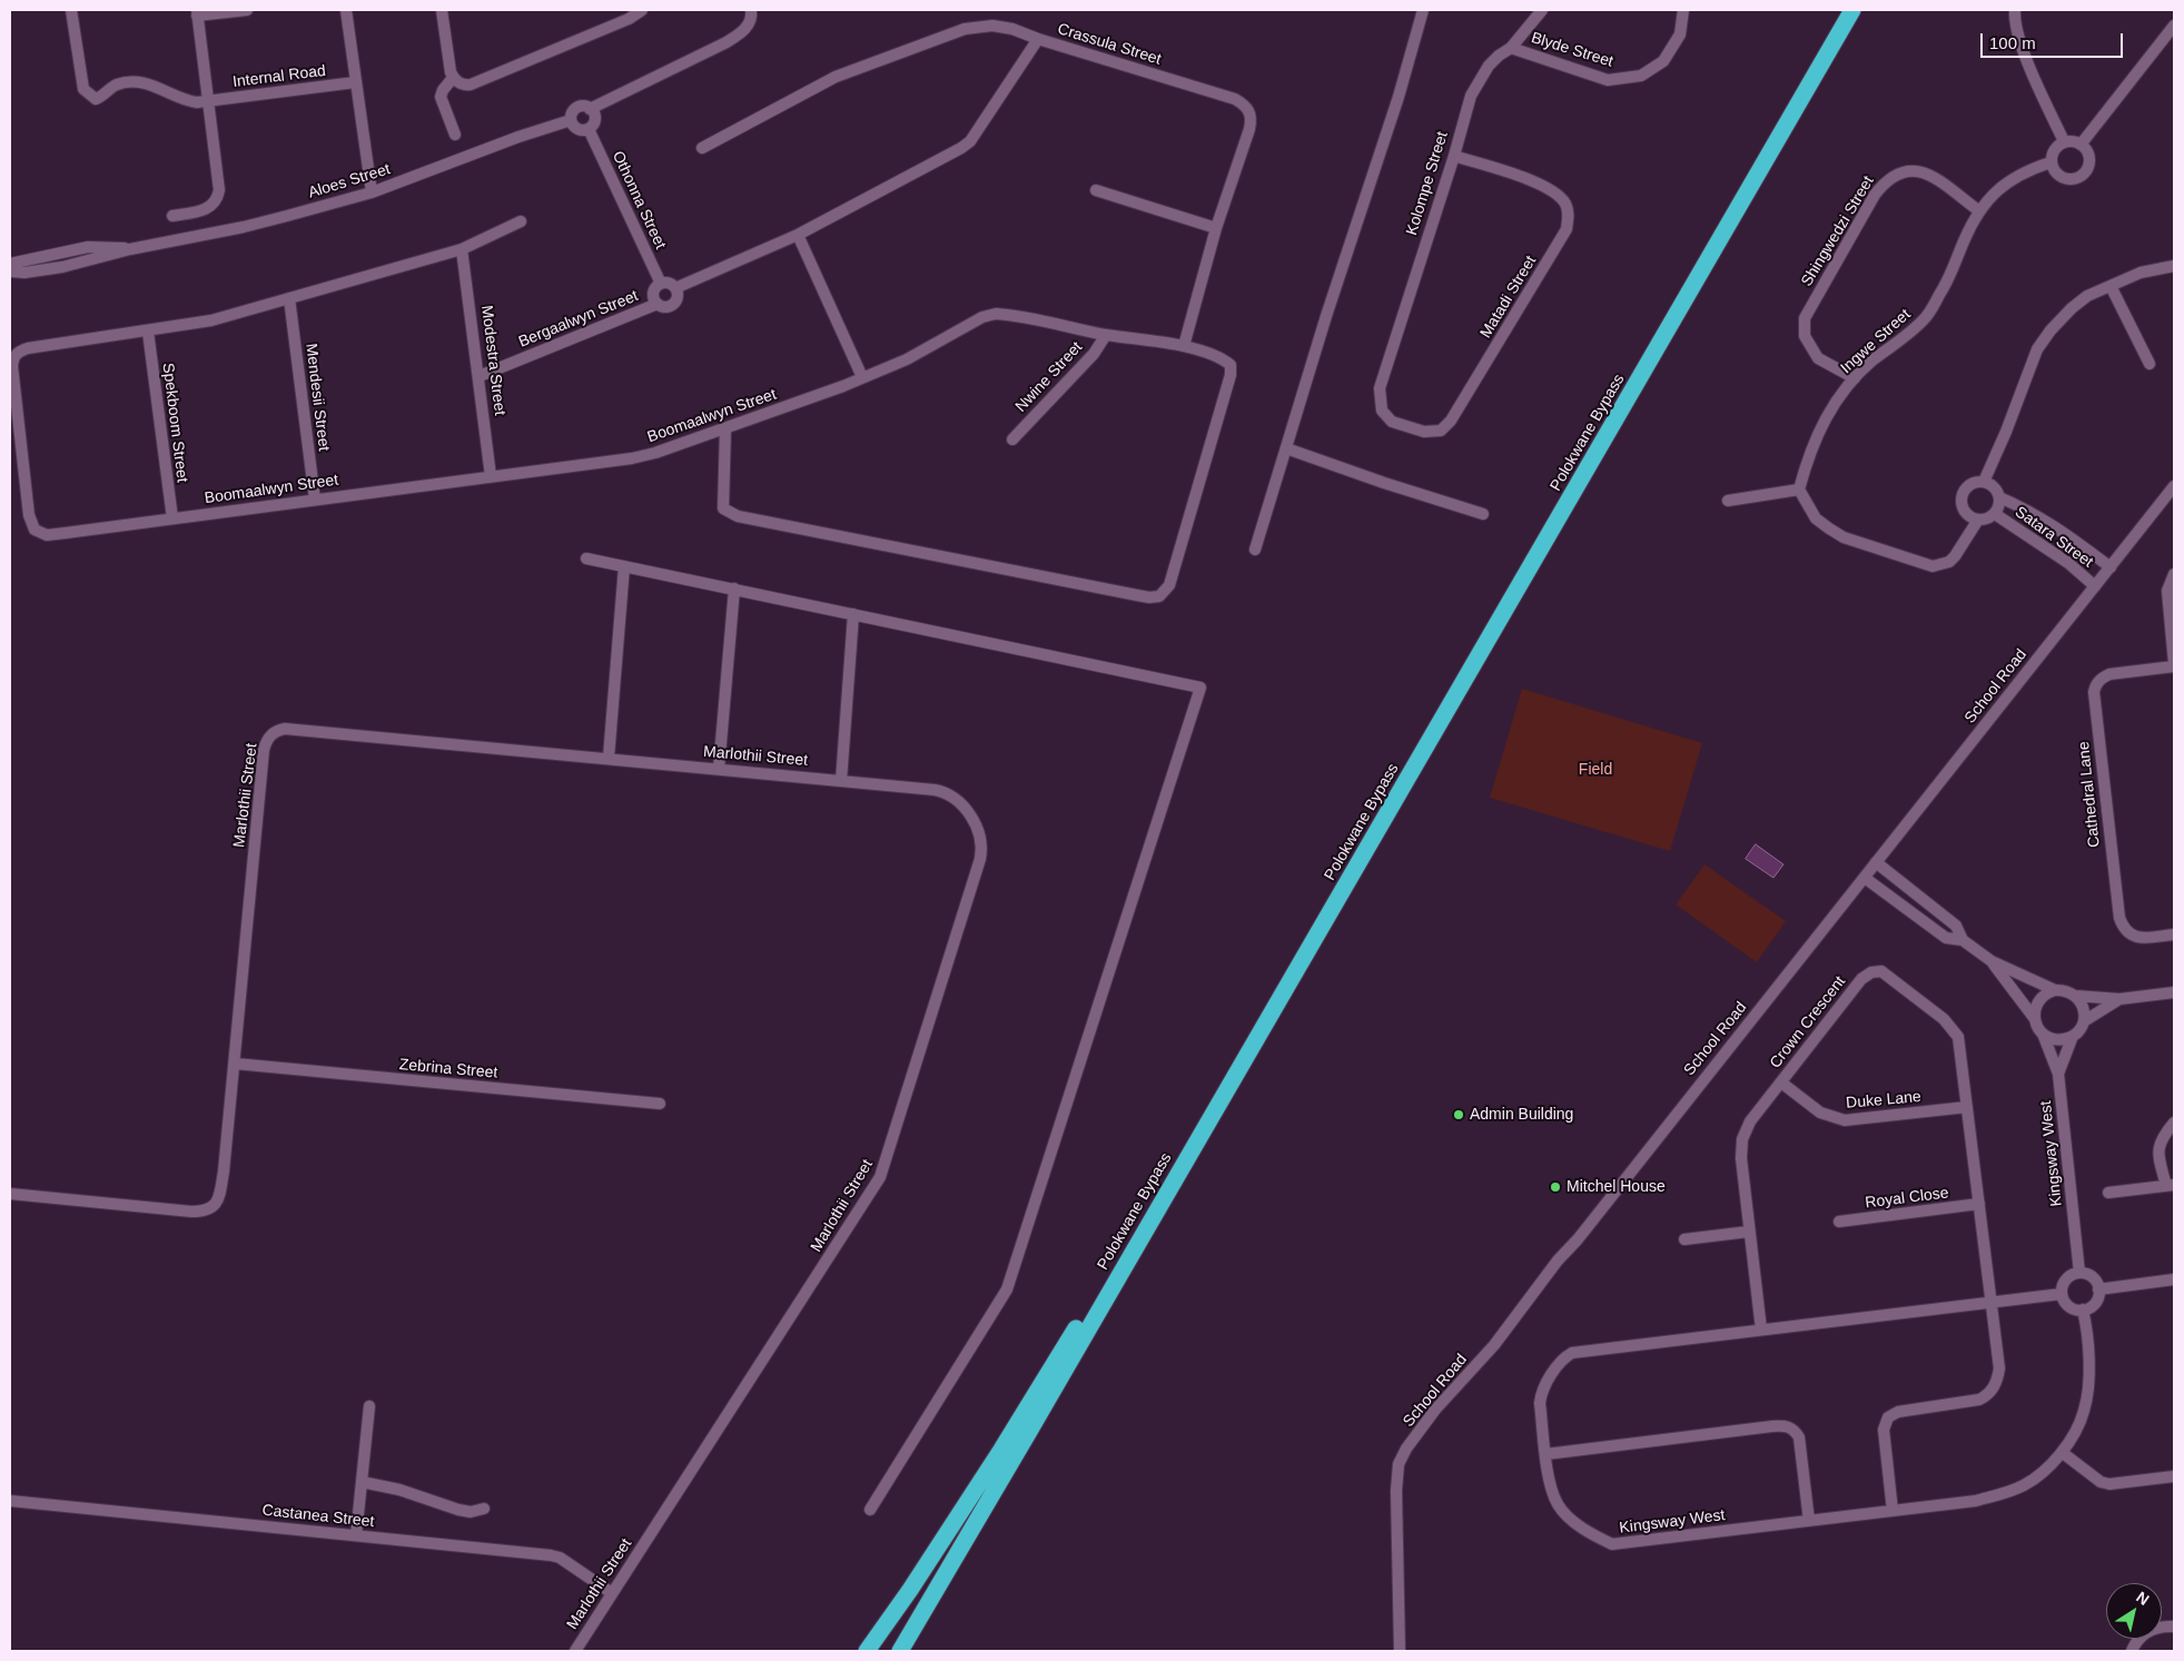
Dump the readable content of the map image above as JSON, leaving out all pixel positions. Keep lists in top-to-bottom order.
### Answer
{
  "streets": {
    "highway": ["Polokwane Bypass"],
    "street": [
      "Crassula Street",
      "Blyde Street",
      "Internal Road",
      "Aloes Street",
      "Kolompe Street",
      "Othonna Street",
      "Shingwedzi Street",
      "Matadi Street",
      "Bergaalwyn Street",
      "Ingwe Street",
      "Modestra Street",
      "Nwine Street",
      "Mendesii Street",
      "Boomaalwyn Street",
      "Spekboom Street",
      "Satara Street",
      "School Road",
      "Marlothii Street",
      "Cathedral Lane",
      "Crown Crescent",
      "Zebrina Street",
      "Duke Lane",
      "Kingsway West",
      "Royal Close",
      "Castanea Street"
    ]
  },
  "crossings": [
    ["Crassula Street", "Boomaalwyn Street"],
    ["Blyde Street", "Kolompe Street"],
    ["Aloes Street", "Othonna Street"],
    ["Kolompe Street", "Matadi Street"],
    ["Othonna Street", "Bergaalwyn Street"],
    ["Shingwedzi Street", "Ingwe Street"],
    ["Bergaalwyn Street", "Modestra Street"],
    ["Modestra Street", "Boomaalwyn Street"],
    ["Nwine Street", "Boomaalwyn Street"],
    ["Mendesii Street", "Boomaalwyn Street"],
    ["Boomaalwyn Street", "Spekboom Street"],
    ["Satara Street", "School Road"],
    ["Marlothii Street", "Zebrina Street"],
    ["Marlothii Street", "Castanea Street"],
    ["Crown Crescent", "Duke Lane"],
    ["Crown Crescent", "Kingsway West"],
    ["Crown Crescent", "Royal Close"]
  ],
  "parks": ["Field"],
  "places": ["Admin Building", "Mitchel House"],
  "scale_bar": "100 m",
  "north": "top right"
}
